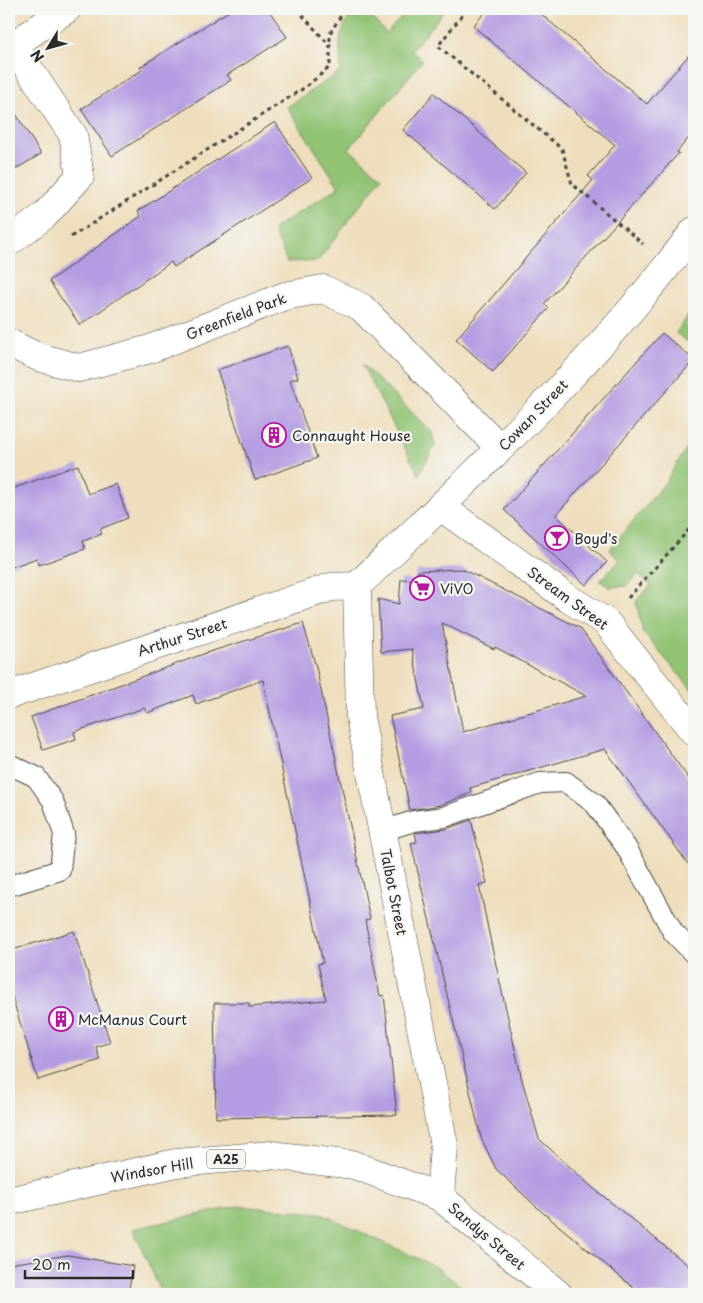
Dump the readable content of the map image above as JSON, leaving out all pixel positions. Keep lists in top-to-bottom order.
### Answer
{
  "streets": {
    "street": [
      "Greenfield Park",
      "Cowan Street",
      "Stream Street",
      "Arthur Street",
      "Talbot Street",
      "A25",
      "Windsor Hill",
      "Sandys Street"
    ]
  },
  "crossings": [
    ["Greenfield Park", "Cowan Street"],
    ["Cowan Street", "Stream Street"],
    ["Cowan Street", "Arthur Street"],
    ["Cowan Street", "Talbot Street"],
    ["Arthur Street", "Talbot Street"],
    ["Talbot Street", "Windsor Hill"],
    ["Talbot Street", "Sandys Street"],
    ["Windsor Hill", "Sandys Street"]
  ],
  "places": {
    "building": ["Connaught House", "McManus Court"],
    "bar": ["Boyd's"],
    "supermarket": ["ViVO"]
  },
  "scale_bar": "20 m",
  "north": "bottom left"
}
